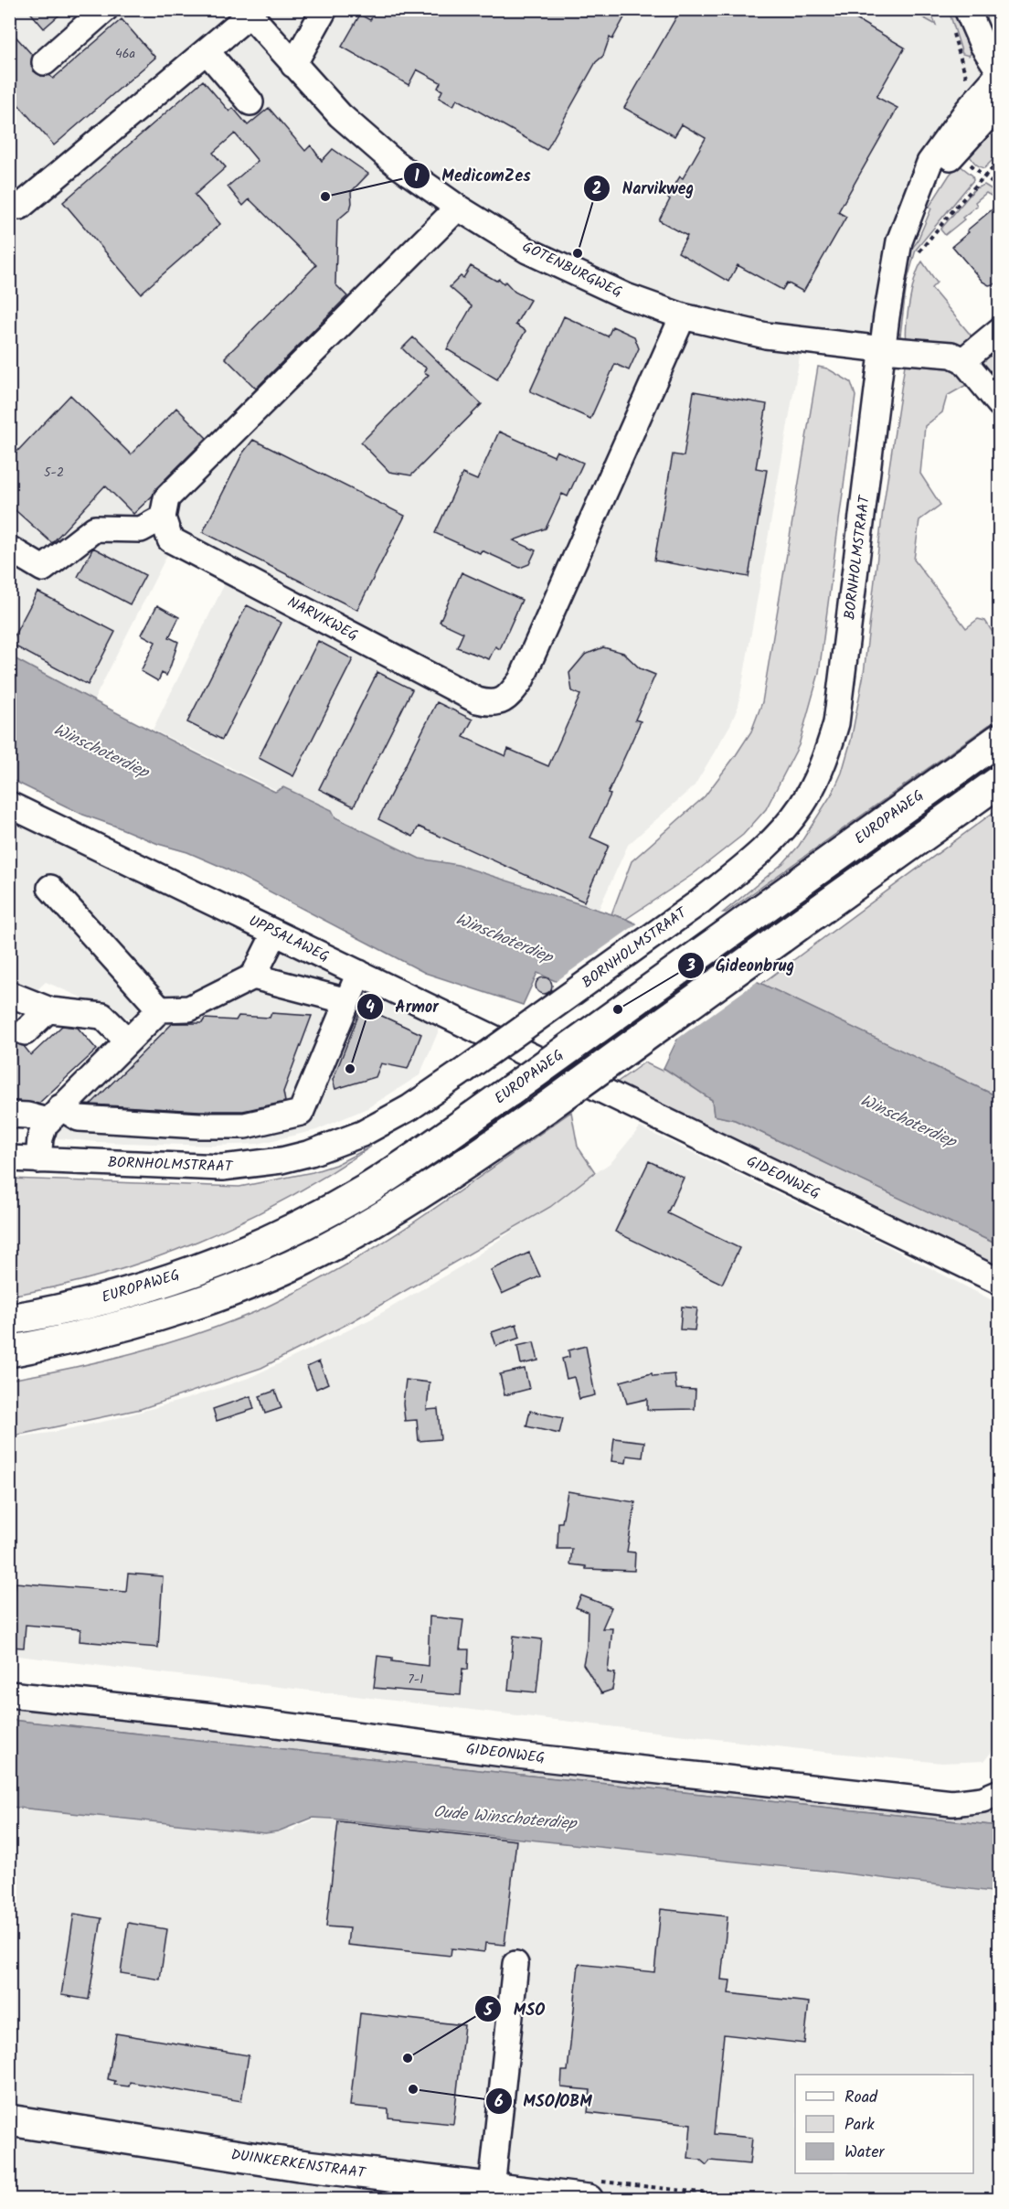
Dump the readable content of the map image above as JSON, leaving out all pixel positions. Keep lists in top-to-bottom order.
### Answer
{
  "streets": {
    "main road": ["EUROPAWEG", "DUINKERKENSTRAAT"],
    "street": [
      "GOTENBURGWEG",
      "BORNHOLMSTRAAT",
      "NARVIKWEG",
      "UPPSALAWEG",
      "GIDEONWEG"
    ]
  },
  "crossings": [
    ["GOTENBURGWEG", "BORNHOLMSTRAAT"],
    ["GOTENBURGWEG", "NARVIKWEG"],
    ["UPPSALAWEG", "GIDEONWEG"]
  ],
  "water": ["Winschoterdiep", "Oude Winschoterdiep"],
  "places": [
    "MedicomZes",
    "Narvikweg",
    "Gideonbrug",
    "Armor",
    "MSO",
    "MSO/OBM"
  ],
  "house_numbers": ["46a", "5-2", "7-1"],
  "legend": ["Road", "Park", "Water"]
}
